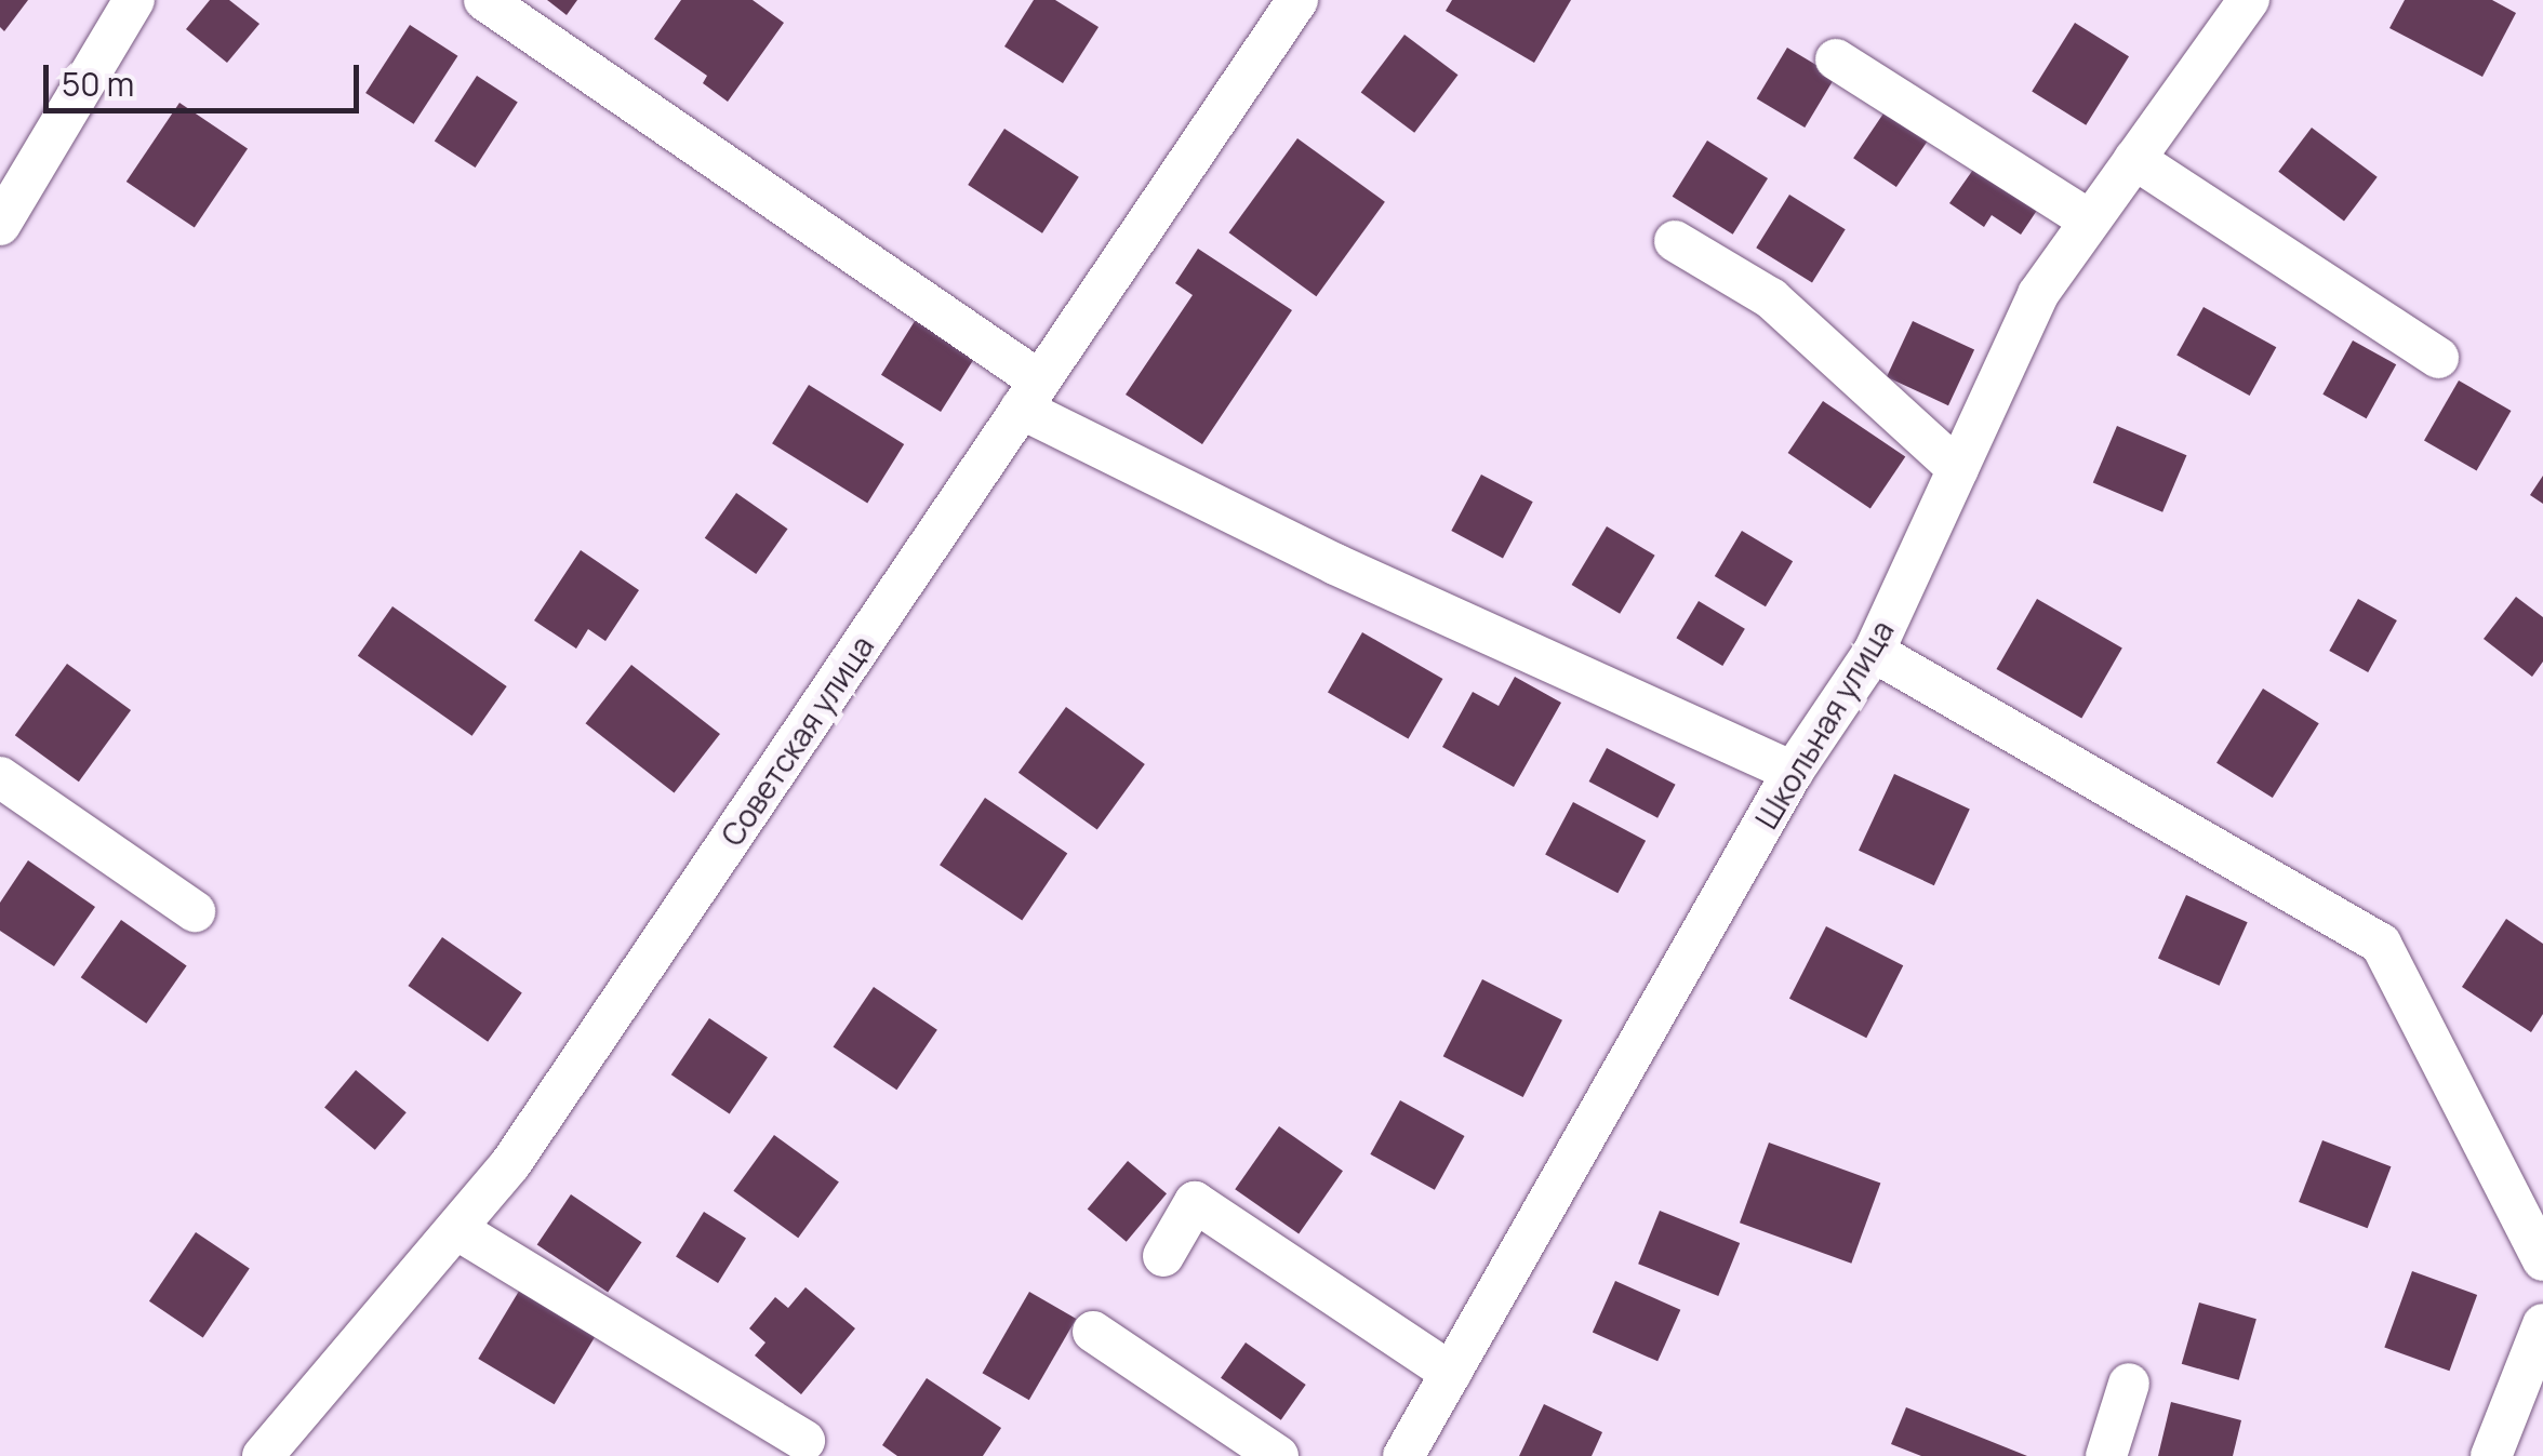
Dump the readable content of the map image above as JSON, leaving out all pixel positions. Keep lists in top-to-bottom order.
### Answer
{
  "streets": {
    "street": ["Школьная улица", "Советская улица"]
  },
  "scale_bar": "50 m"
}
